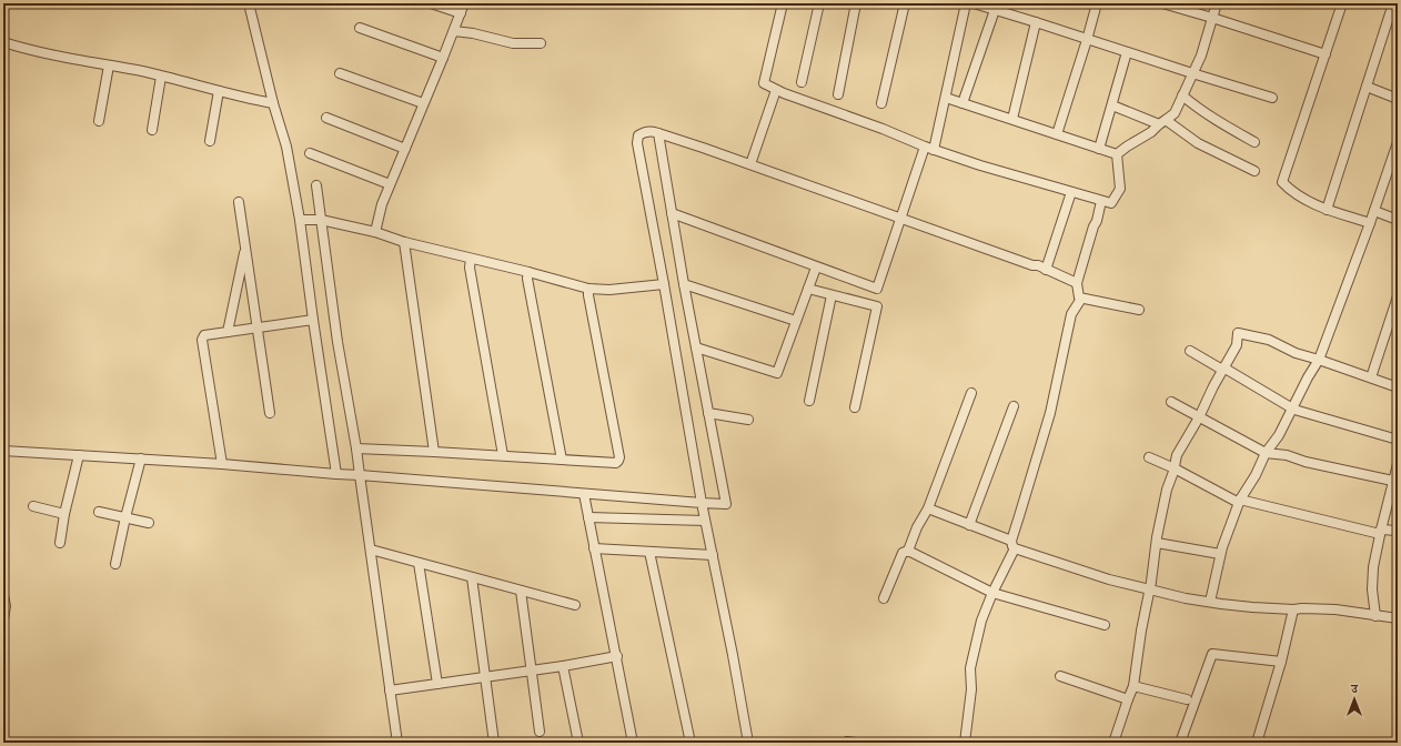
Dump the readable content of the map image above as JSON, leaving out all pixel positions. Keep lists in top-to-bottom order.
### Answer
{
  "north": "top"
}
